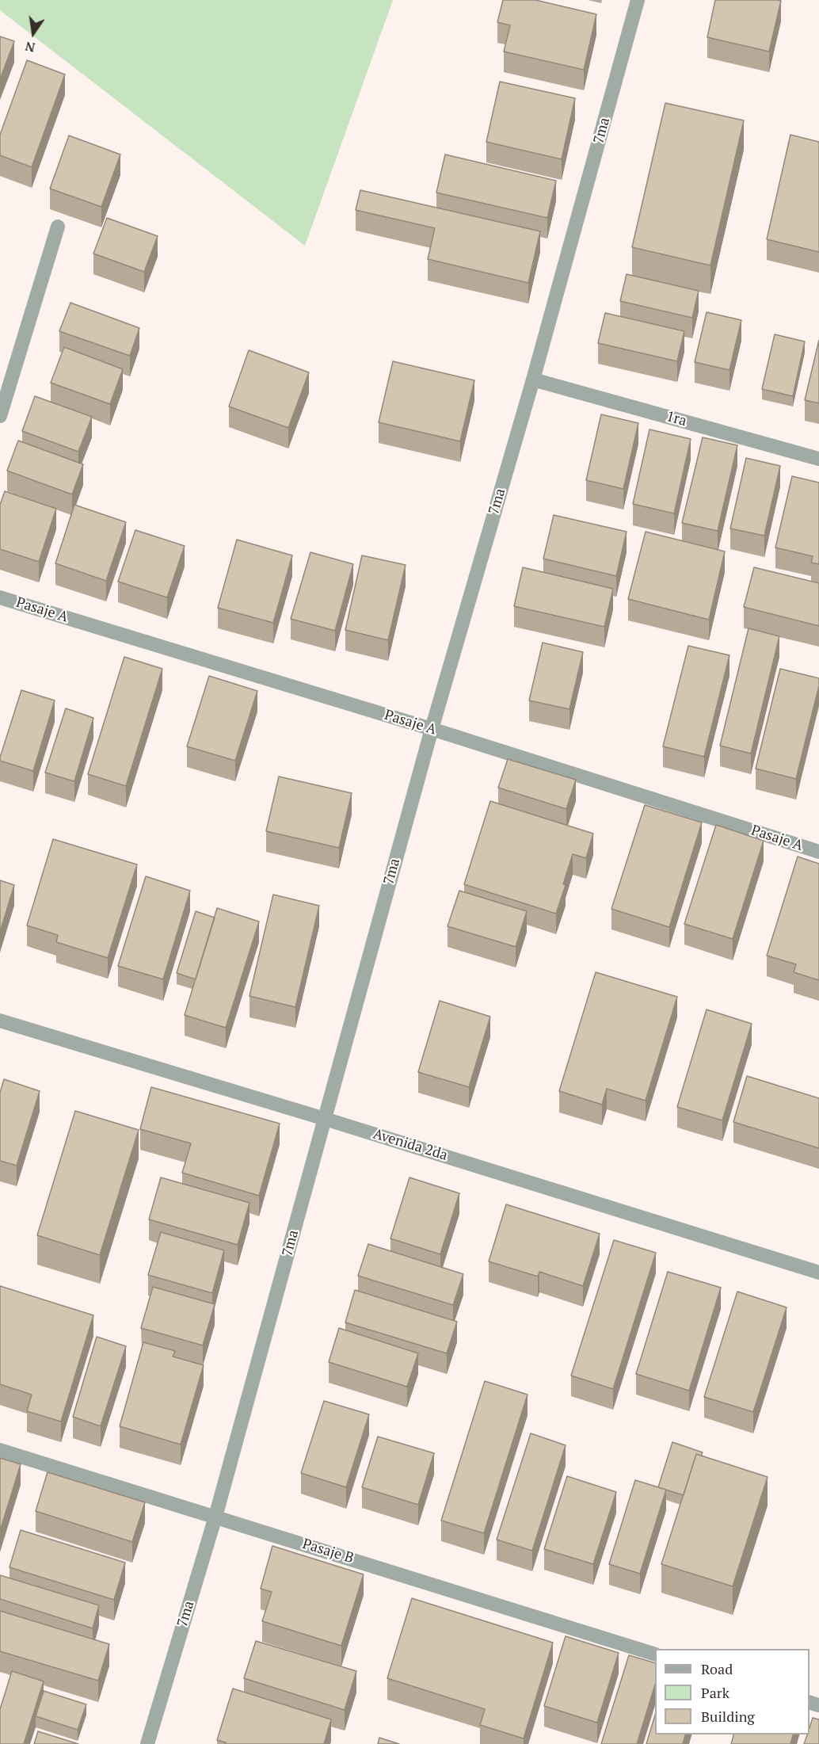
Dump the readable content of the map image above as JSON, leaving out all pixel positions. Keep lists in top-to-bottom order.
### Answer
{
  "streets": {
    "street": [
      "7ma",
      "1ra",
      "Pasaje A",
      "Avenida 2da",
      "Pasaje B"
    ]
  },
  "crossings": [
    ["7ma", "1ra"],
    ["7ma", "Pasaje A"],
    ["7ma", "Avenida 2da"],
    ["7ma", "Pasaje B"]
  ],
  "legend": ["Road", "Park", "Building"],
  "north": "bottom"
}
